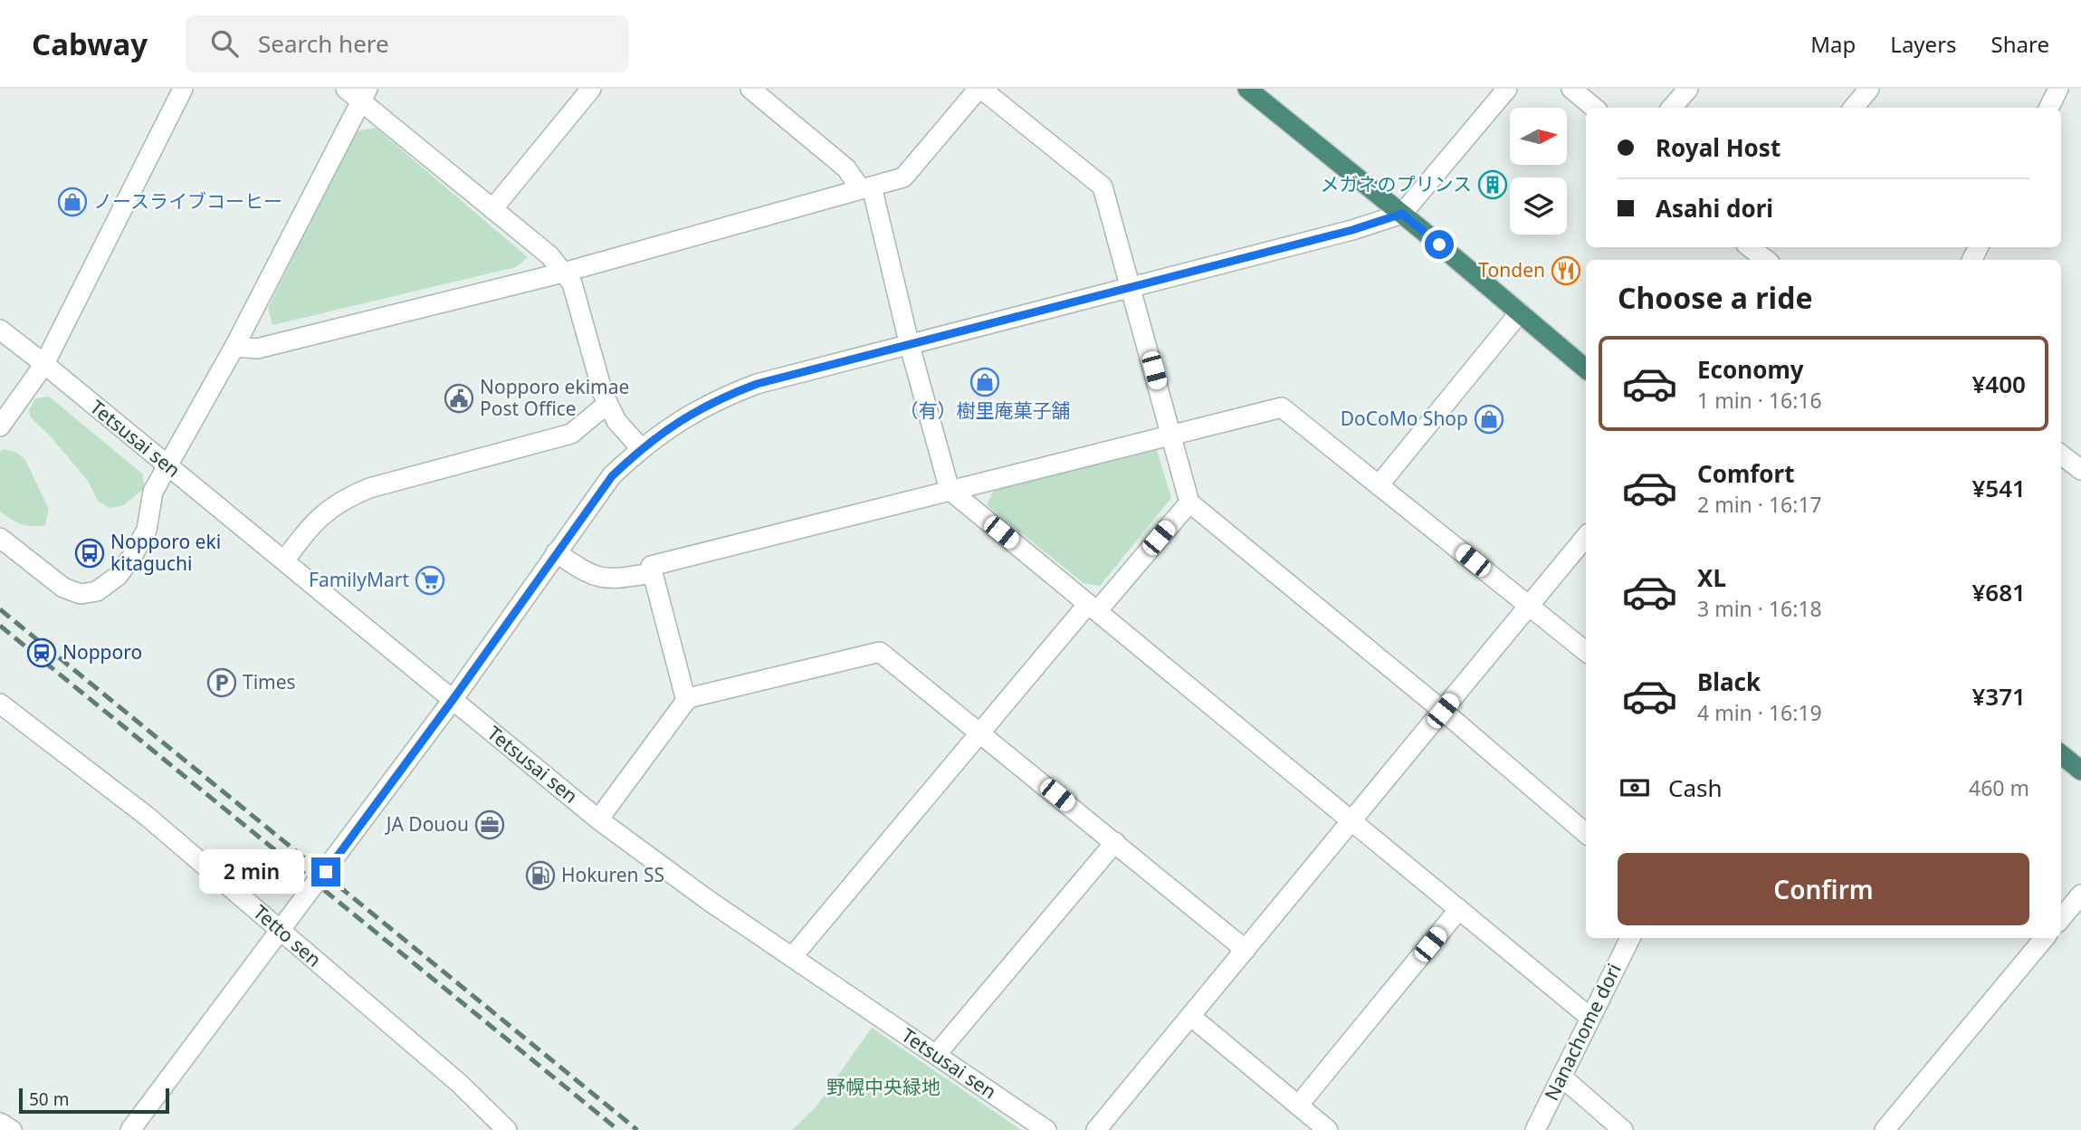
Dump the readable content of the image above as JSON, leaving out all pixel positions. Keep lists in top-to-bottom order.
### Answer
{
  "streets": {
    "street": ["Tetsusai sen", "Tetto sen", "Nanachome dori"]
  },
  "parks": ["野幌中央緑地"],
  "places": {
    "building": ["メガネのプリンス"],
    "shop": ["ノースライブコーヒー", "（有）樹里庵菓子舗", "DoCoMo Shop"],
    "restaurant": ["Tonden"],
    "public building": ["Nopporo ekimae Post Office"],
    "bus stop": ["Nopporo eki kitaguchi"],
    "supermarket": ["FamilyMart"],
    "station": ["Nopporo"],
    "parking": ["Times"],
    "office": ["JA Douou"],
    "fuel station": ["Hokuren SS"]
  },
  "scale_bar": "50 m",
  "north": "right",
  "page": {
    "header": "Cabway",
    "search": "Search here",
    "nav": ["Map", "Layers", "Share"],
    "banner": ["Royal Host", "Asahi dori"],
    "heading": "Choose a ride",
    "list": [
      {
        "name": "Economy",
        "note": "1 min · 16:16",
        "value": "¥400"
      },
      {
        "name": "Comfort",
        "note": "2 min · 16:17",
        "value": "¥541"
      },
      {
        "name": "XL",
        "note": "3 min · 16:18",
        "value": "¥681"
      },
      {
        "name": "Black",
        "note": "4 min · 16:19",
        "value": "¥371"
      }
    ],
    "pay": ["Cash", "460 m"],
    "buttons": "Confirm",
    "bubble": "2 min",
    "scale": "50 m"
  }
}
